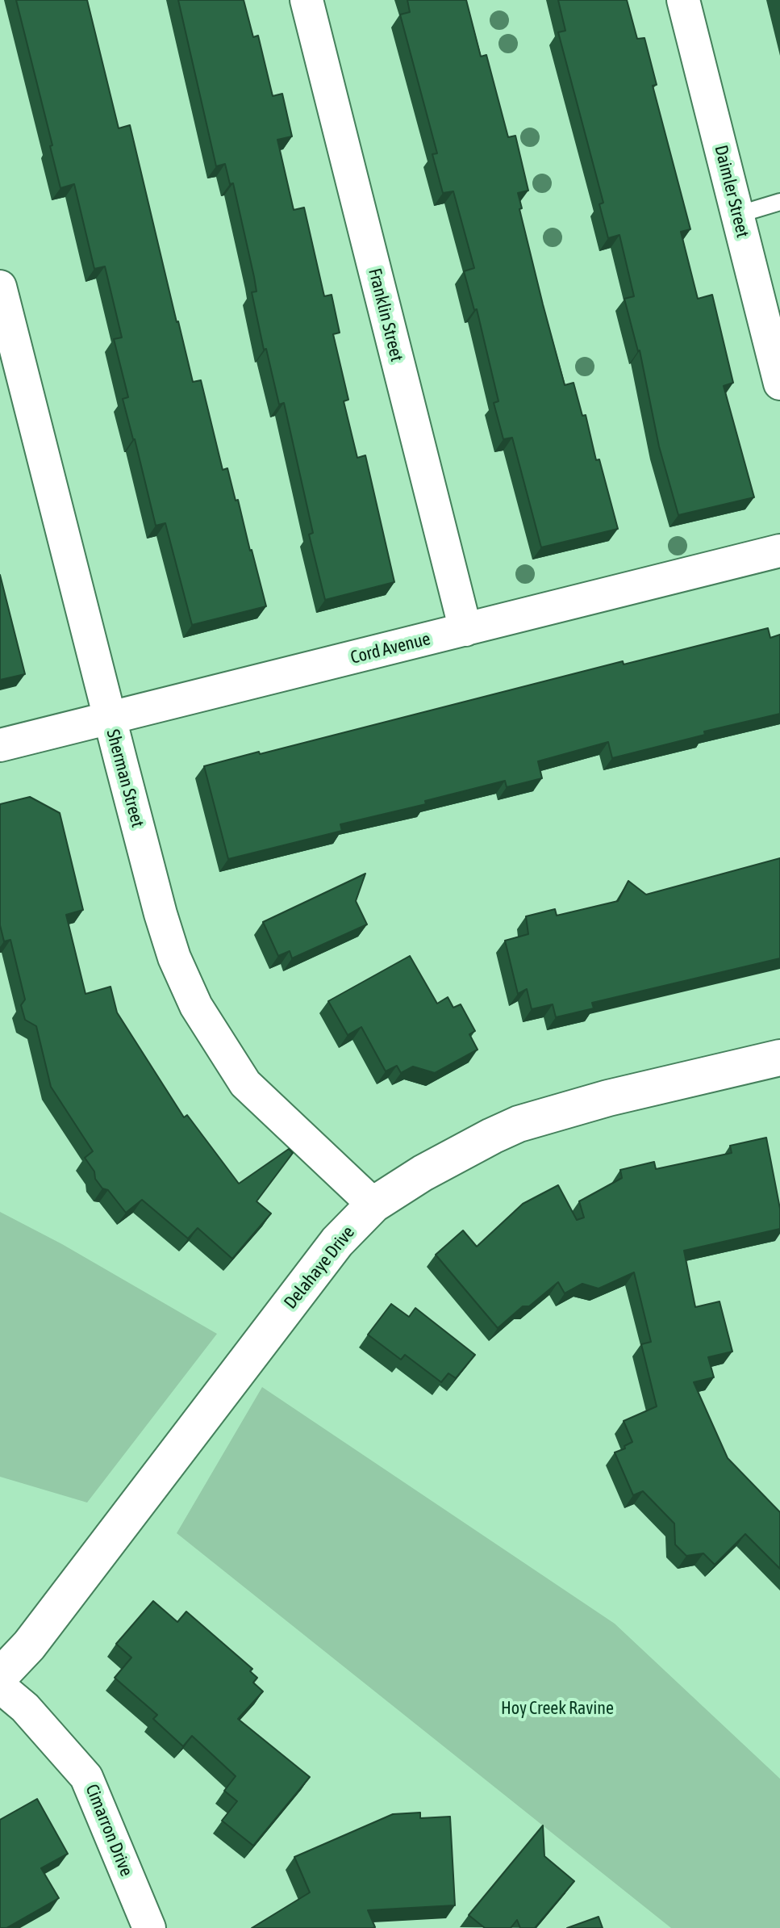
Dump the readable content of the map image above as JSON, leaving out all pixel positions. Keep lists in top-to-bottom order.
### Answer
{
  "streets": {
    "street": [
      "Daimler Street",
      "Franklin Street",
      "Cord Avenue",
      "Sherman Street",
      "Delahaye Drive",
      "Cimarron Drive"
    ]
  },
  "crossings": [
    ["Franklin Street", "Cord Avenue"],
    ["Cord Avenue", "Sherman Street"],
    ["Sherman Street", "Delahaye Drive"]
  ],
  "parks": ["Hoy Creek Ravine"]
}
